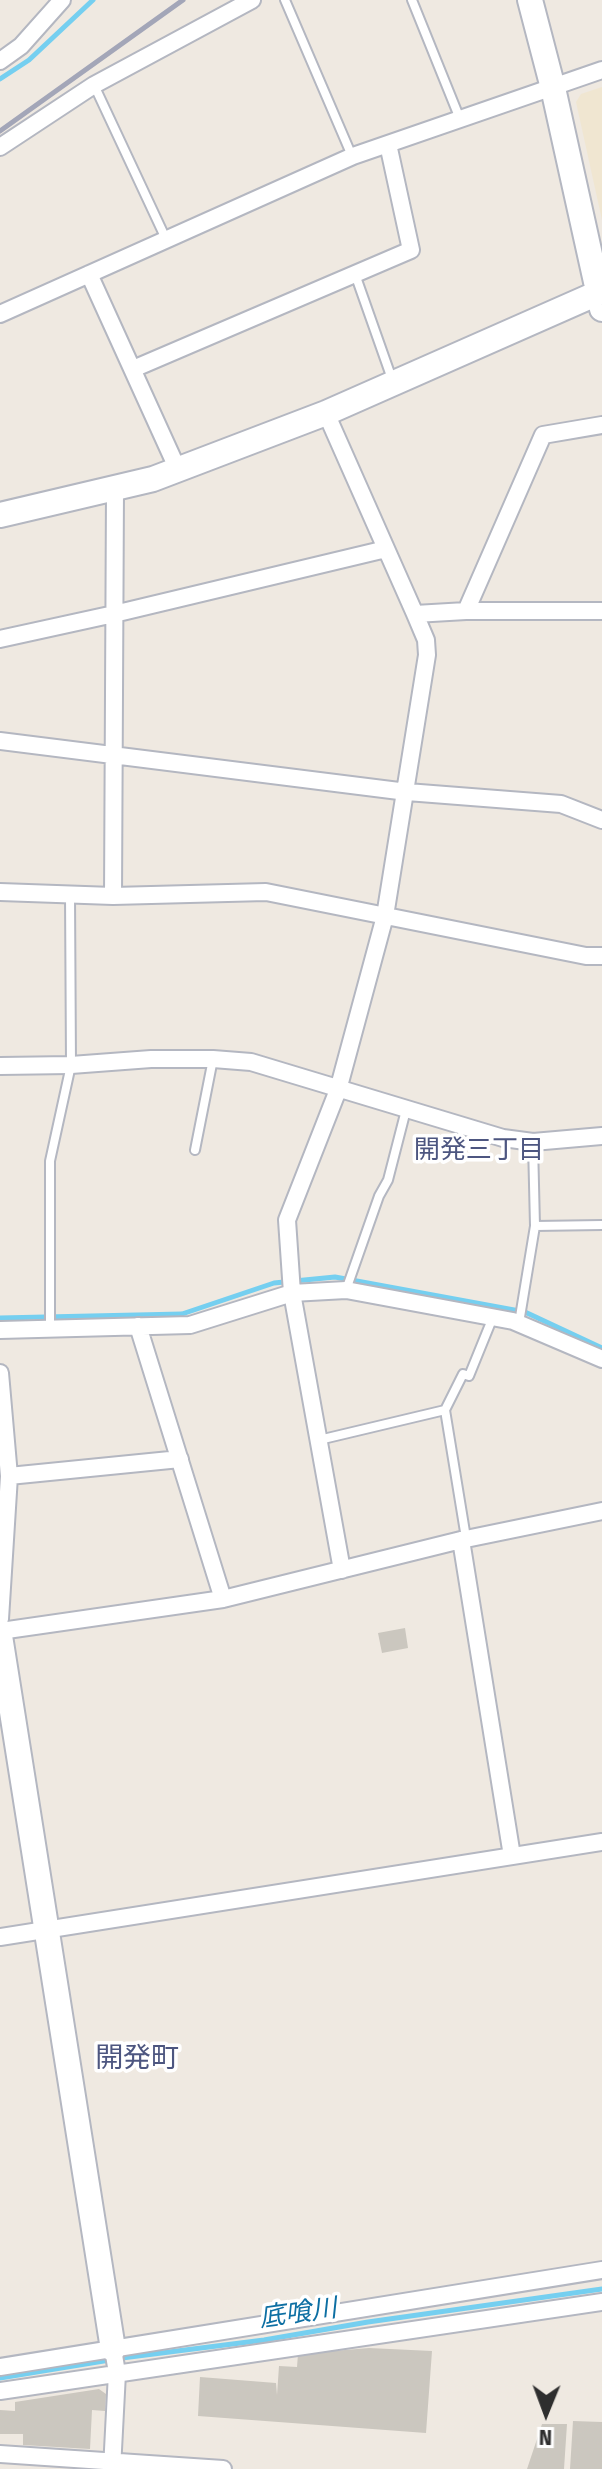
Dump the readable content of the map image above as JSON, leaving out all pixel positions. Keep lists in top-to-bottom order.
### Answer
{
  "districts": ["開発三丁目", "開発町"],
  "water": ["底喰川"],
  "north": "bottom"
}
